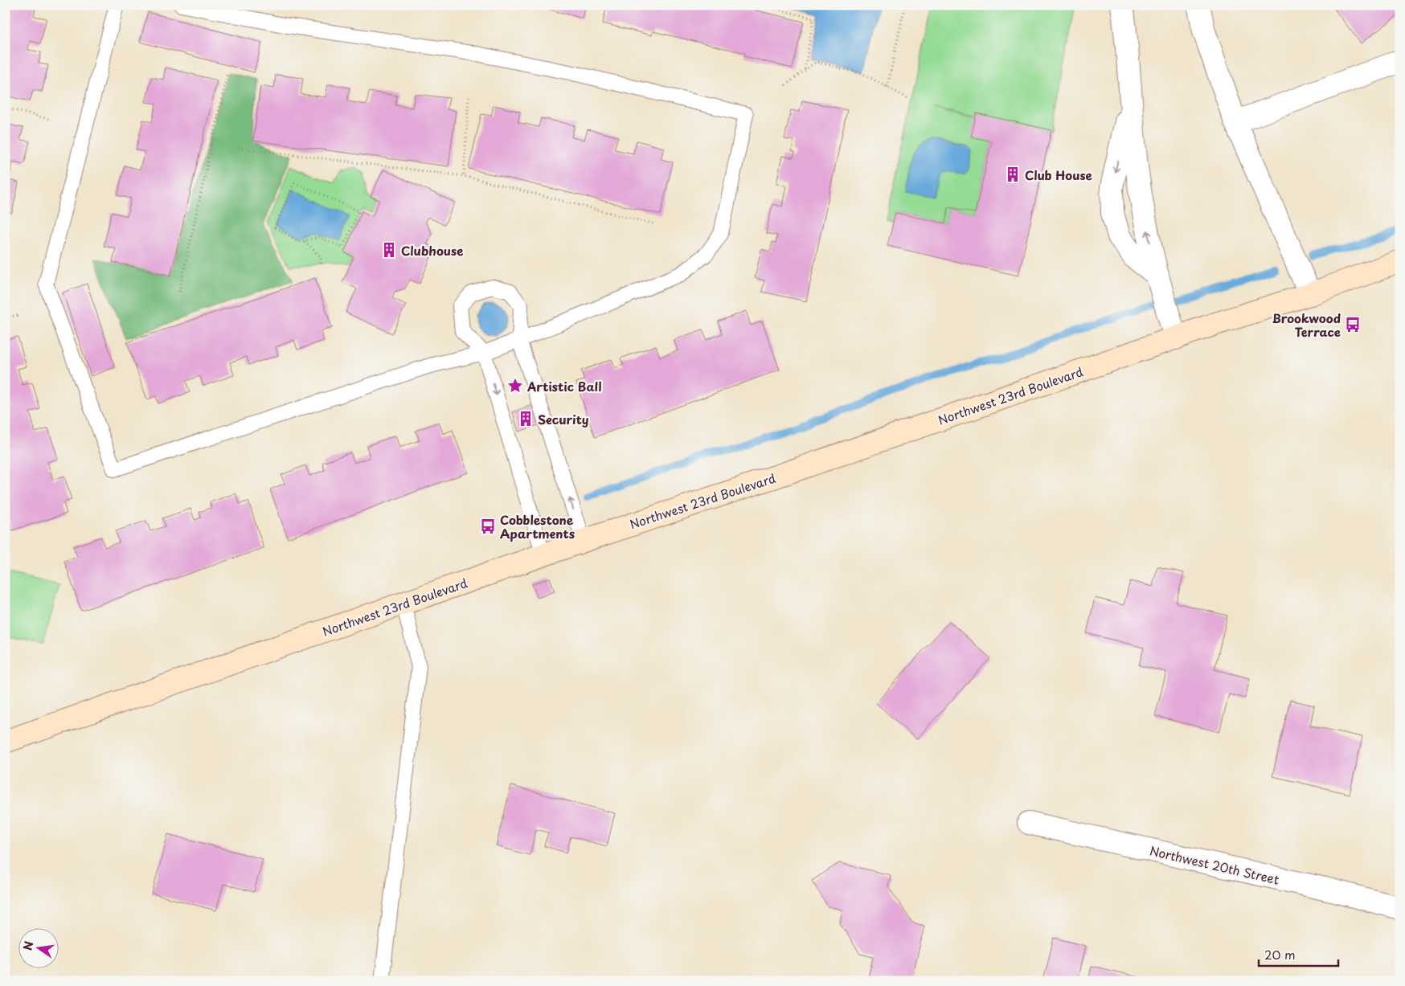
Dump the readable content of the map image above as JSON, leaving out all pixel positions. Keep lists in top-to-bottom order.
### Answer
{
  "streets": {
    "street": ["Northwest 23rd Boulevard", "Northwest 20th Street"]
  },
  "places": {
    "building": ["Club House", "Clubhouse", "Security"],
    "bus stop": ["Brookwood Terrace", "Cobblestone Apartments"],
    "place": ["Artistic Ball"]
  },
  "scale_bar": "20 m",
  "north": "left"
}
